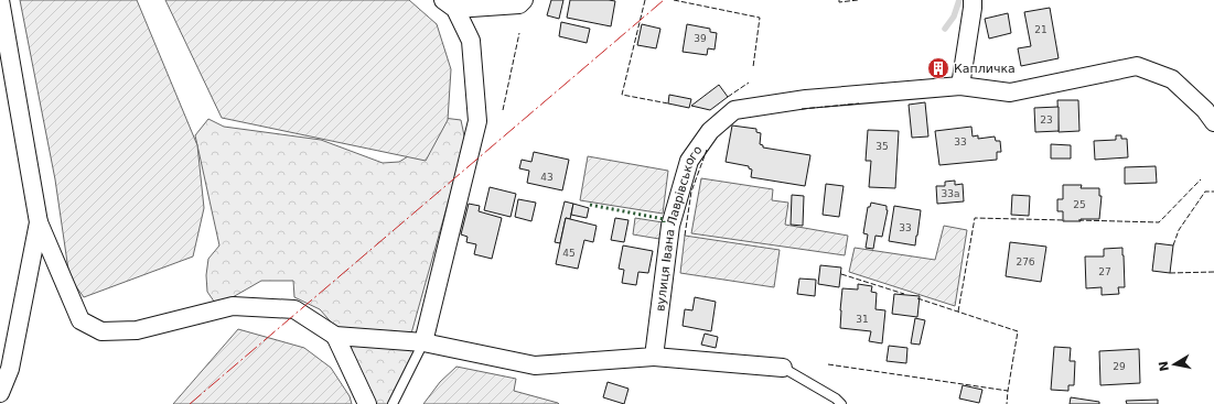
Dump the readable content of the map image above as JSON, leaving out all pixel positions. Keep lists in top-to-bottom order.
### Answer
{
  "streets": {
    "street": ["вулиця Івана Лаврівського"]
  },
  "places": {
    "building": ["Капличка"]
  },
  "house_numbers": [
    "21",
    "39",
    "23",
    "33",
    "35",
    "43",
    "33а",
    "25",
    "33",
    "45",
    "27б",
    "27",
    "31",
    "29"
  ],
  "north": "left"
}
